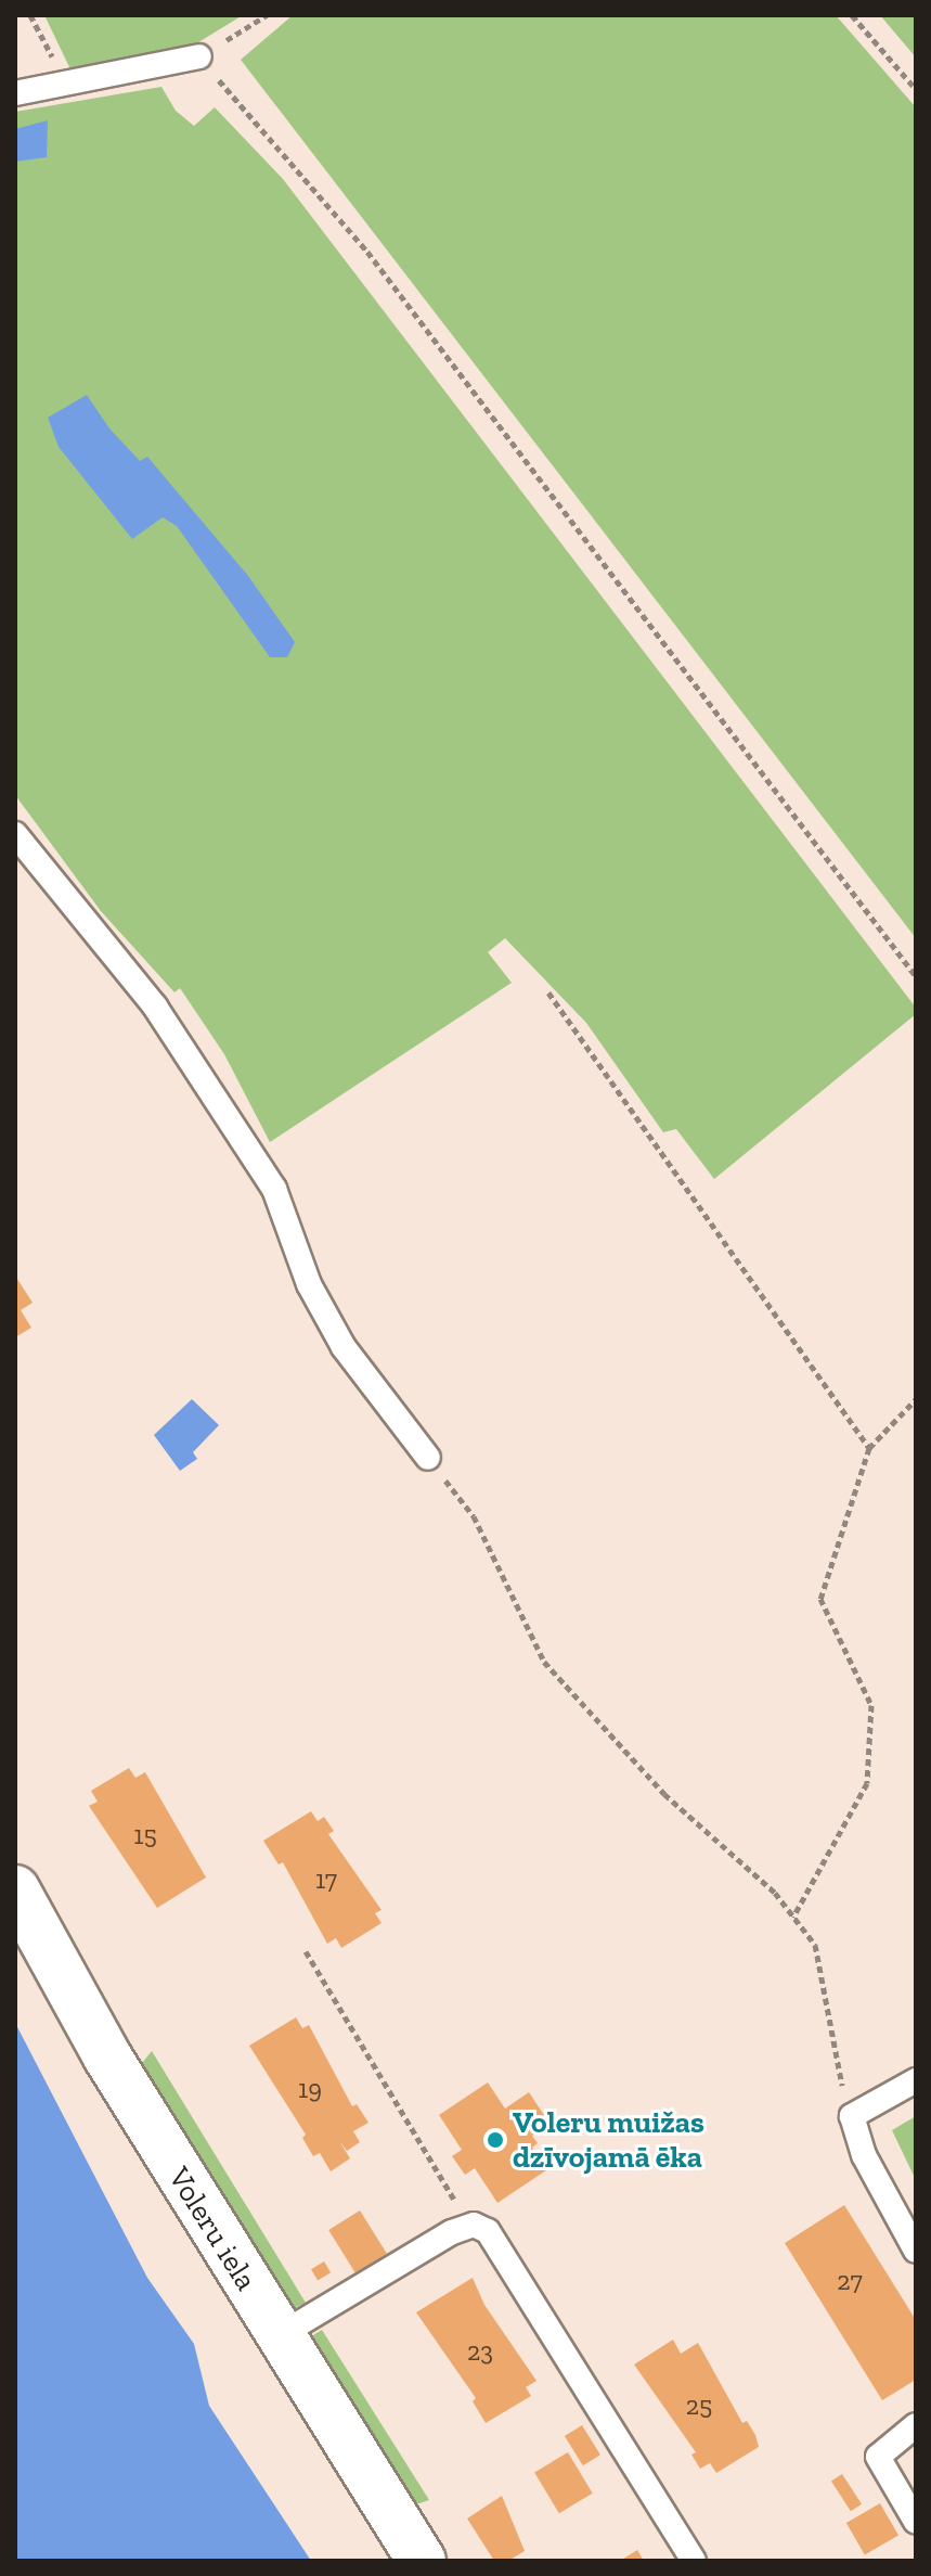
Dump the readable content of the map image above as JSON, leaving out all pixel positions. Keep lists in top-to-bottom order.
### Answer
{
  "streets": {
    "street": ["Voleru iela"]
  },
  "places": ["Voleru muižas dzīvojamā ēka"],
  "house_numbers": [
    "15",
    "17",
    "19",
    "27",
    "23",
    "25"
  ]
}
